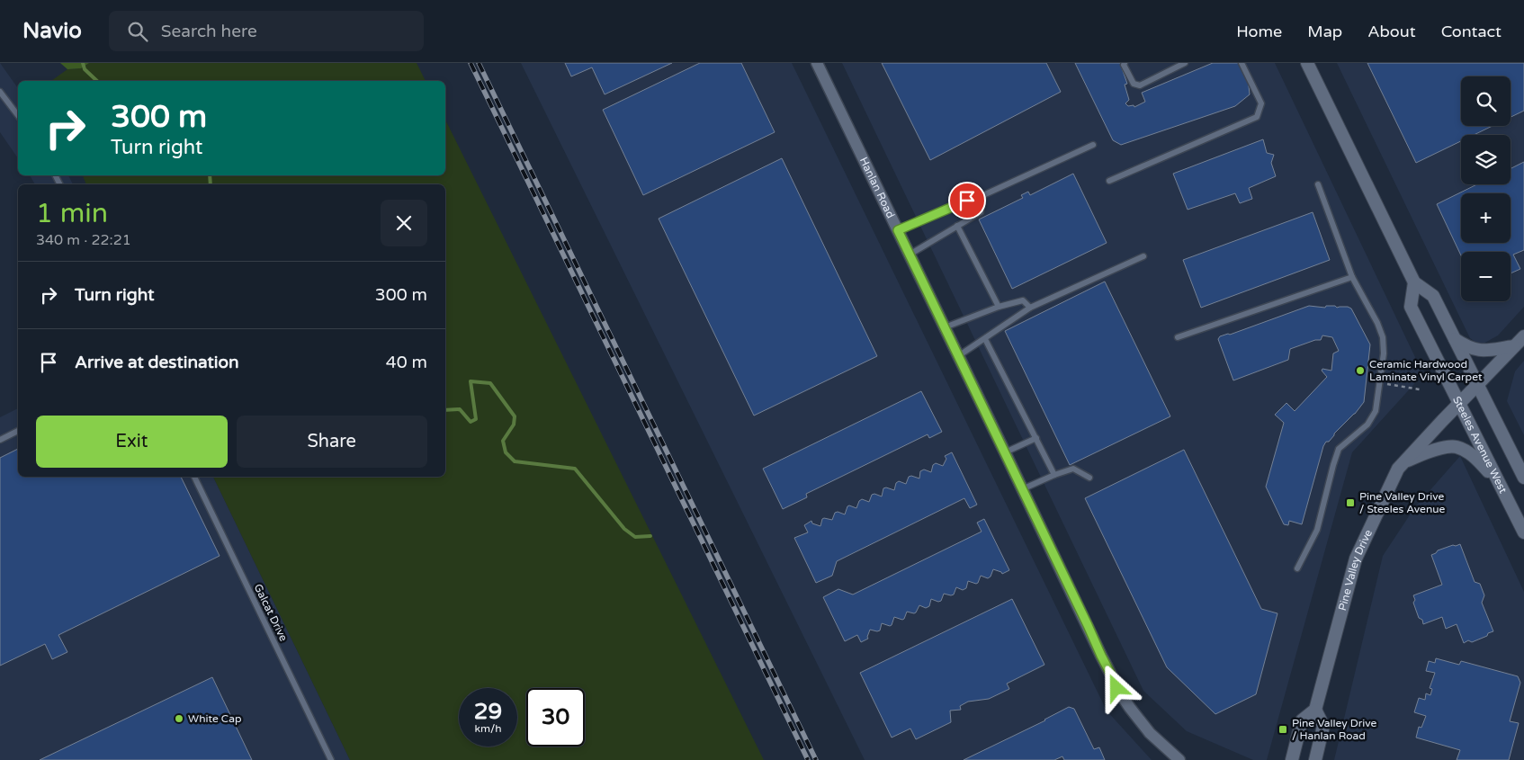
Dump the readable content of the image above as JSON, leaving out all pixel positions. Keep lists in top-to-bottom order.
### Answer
{
  "streets": {
    "main road": ["Steeles Avenue West", "Pine Valley Drive"],
    "street": ["Hanlan Road"],
    "lane": ["Galcat Drive"]
  },
  "crossings": [
    ["Steeles Avenue West", "Pine Valley Drive"]
  ],
  "places": {
    "other": ["Ceramic Hardwood Laminate Vinyl Carpet", "White Cap"],
    "transit": ["Pine Valley Drive / Steeles Avenue", "Pine Valley Drive / Hanlan Road"]
  },
  "page": {
    "header": "Navio",
    "search": "Search here",
    "nav": [
      "Home",
      "Map",
      "About",
      "Contact"
    ],
    "map_buttons": ["+", "−"],
    "turn": ["300 m", "Turn right"],
    "heading": ["1 min", "340 m · 22:21"],
    "list": [
      {
        "name": "Turn right",
        "value": "300 m"
      },
      {
        "name": "Arrive at destination",
        "value": "40 m"
      }
    ],
    "buttons": ["Exit", "Share"],
    "speed": "29 km/h",
    "limit": "30"
  }
}
